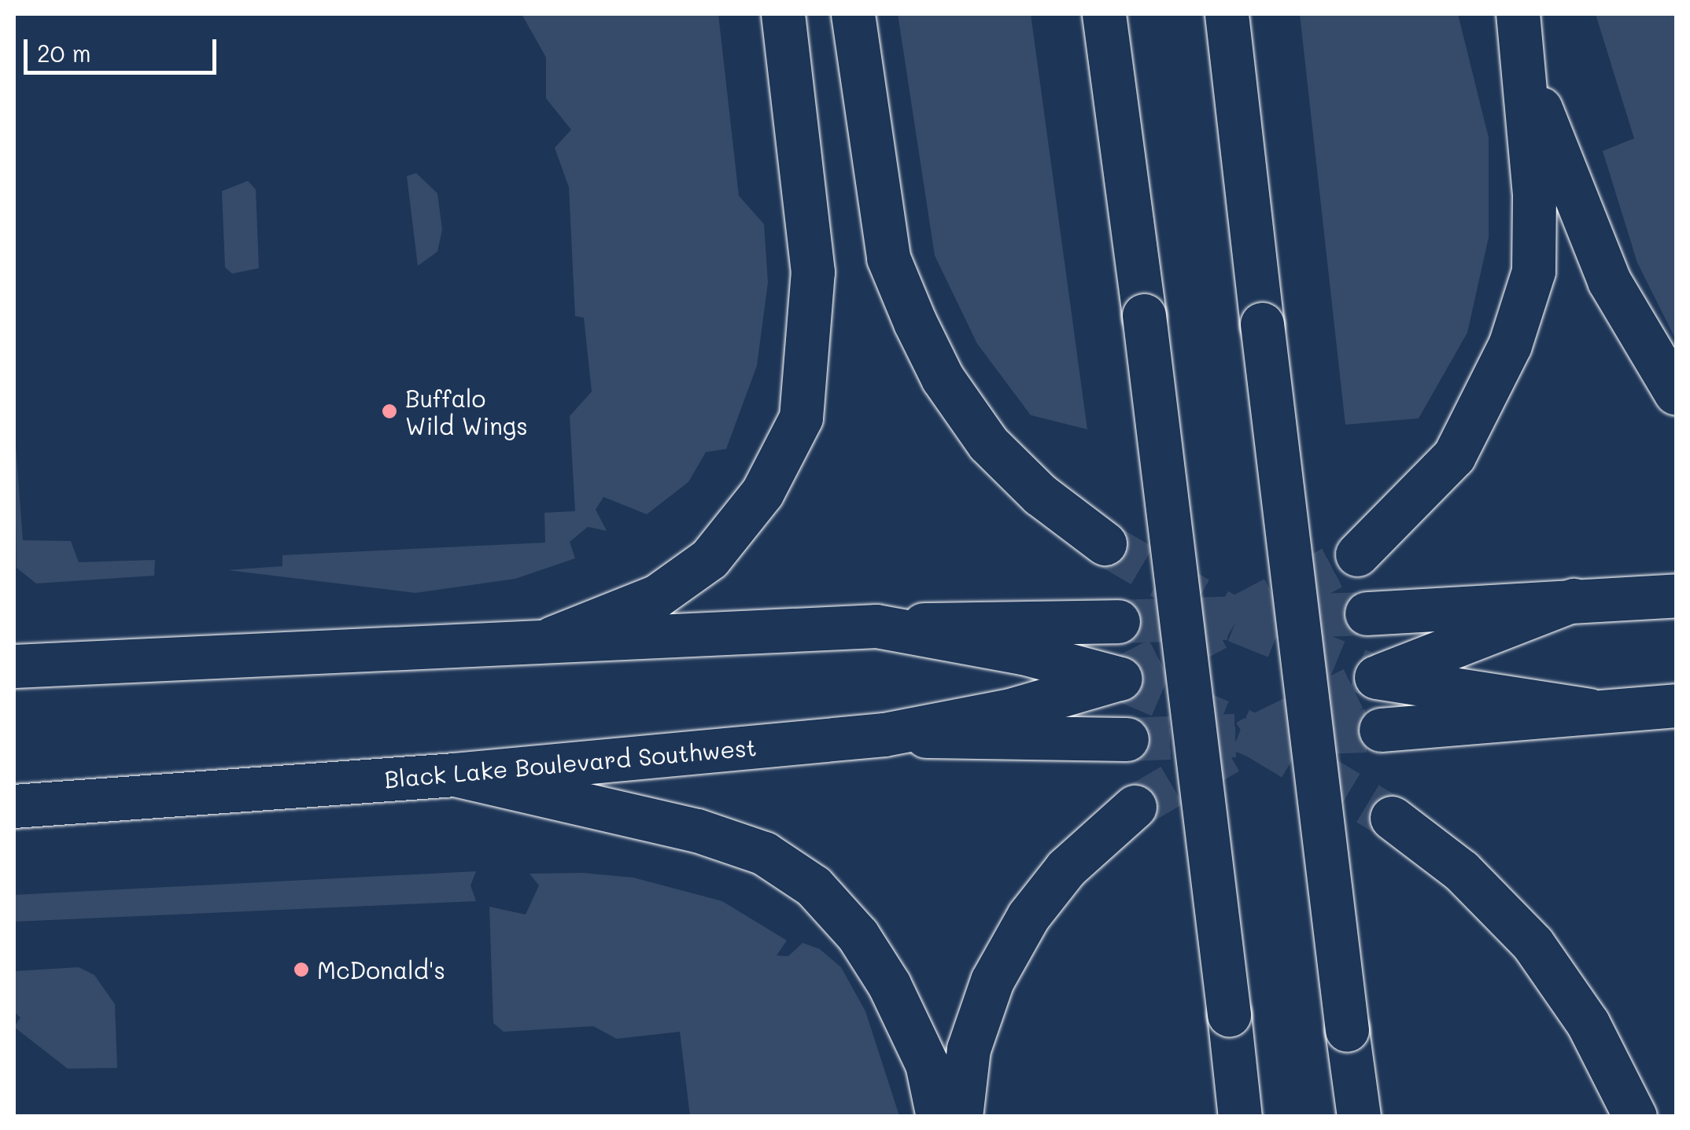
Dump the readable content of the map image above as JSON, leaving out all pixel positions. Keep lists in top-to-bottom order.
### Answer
{
  "streets": {
    "main road": ["Black Lake Boulevard Southwest"]
  },
  "places": ["Buffalo Wild Wings", "McDonald's"],
  "scale_bar": "20 m"
}
